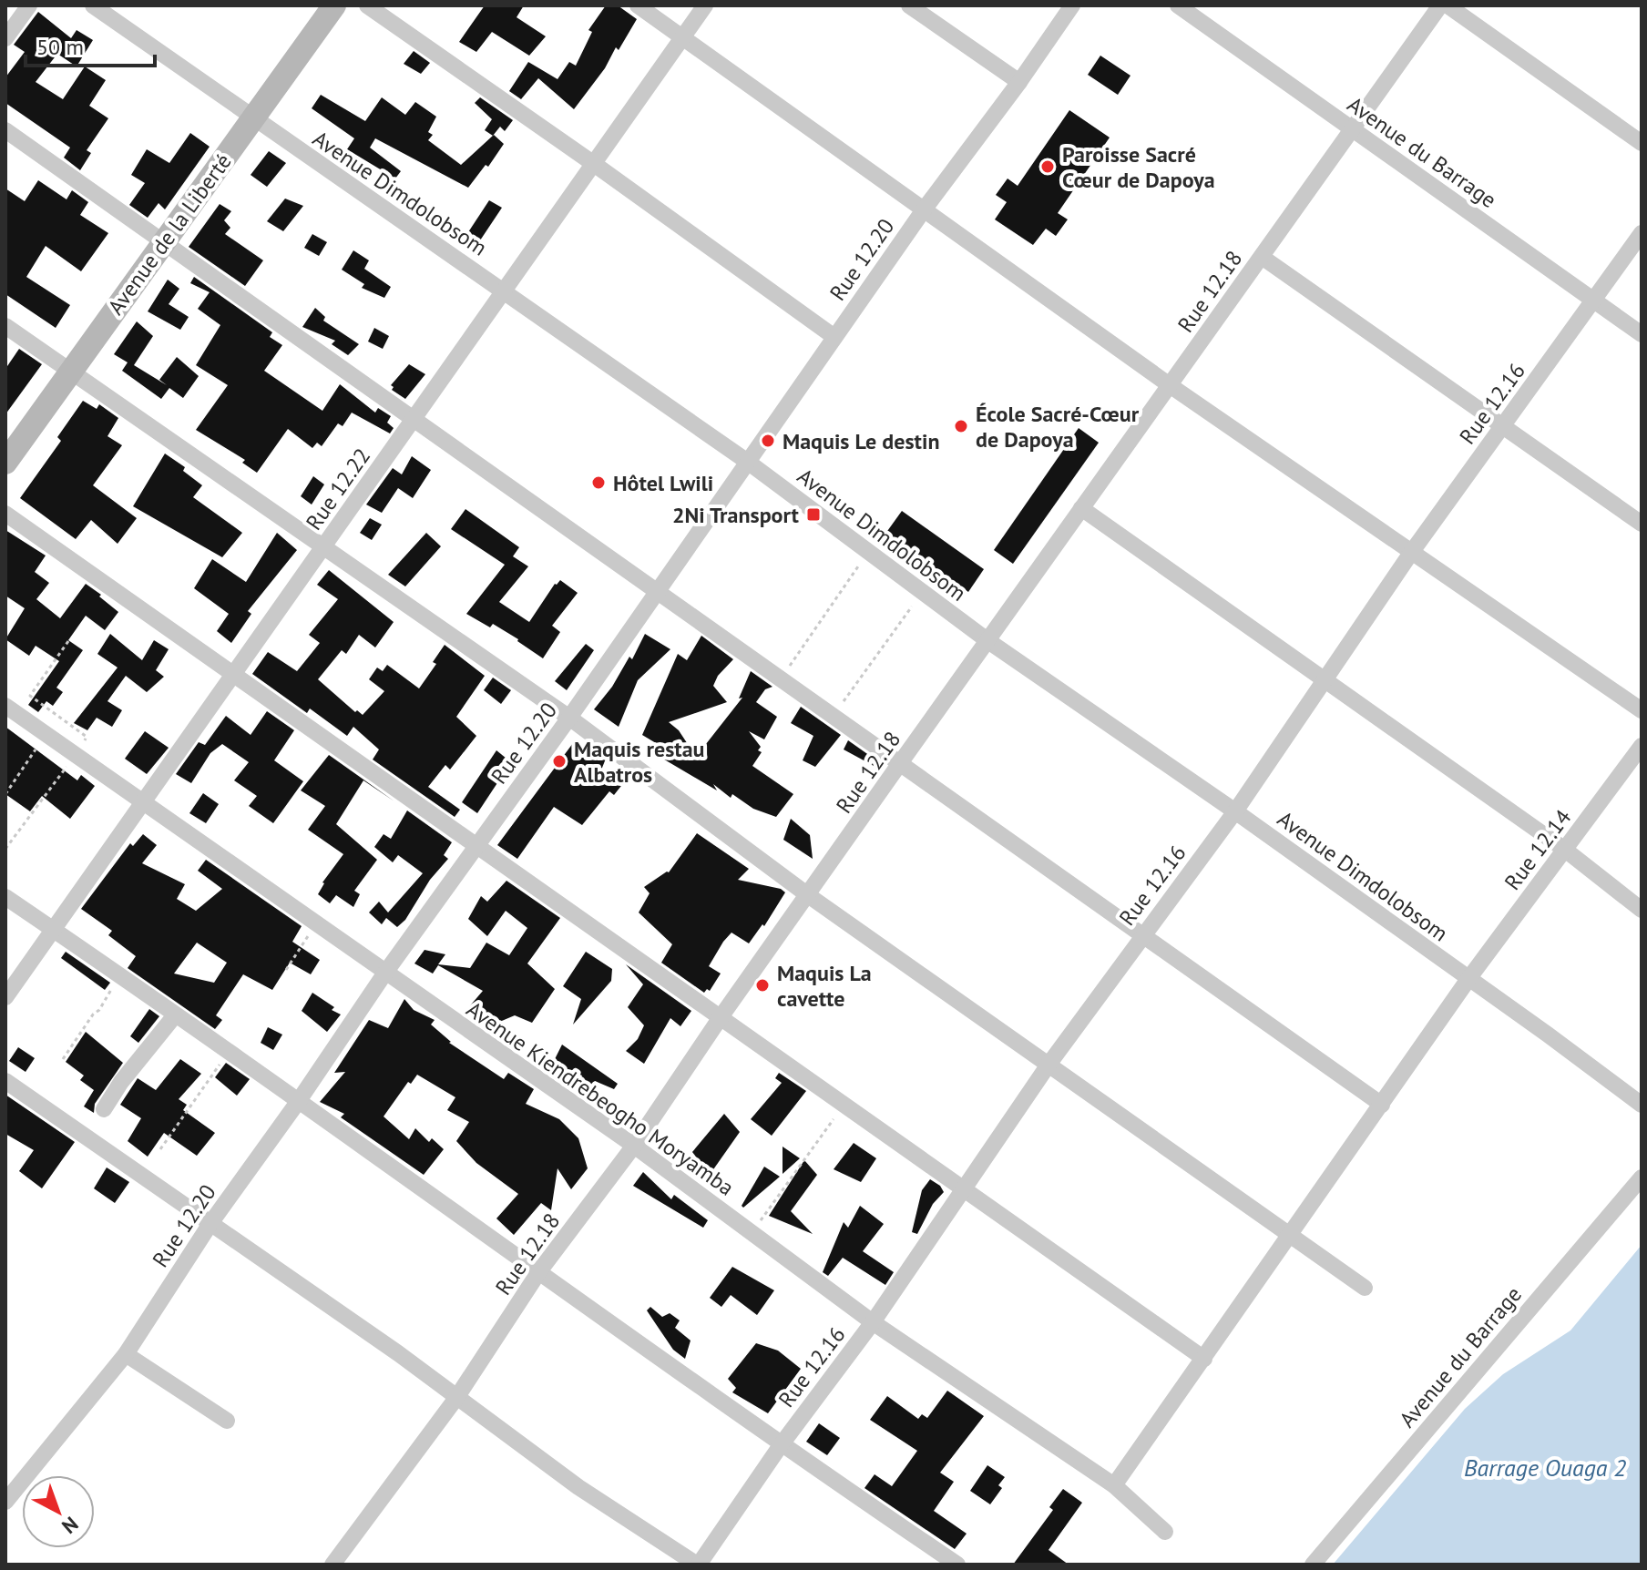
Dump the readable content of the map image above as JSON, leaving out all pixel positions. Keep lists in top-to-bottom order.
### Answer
{
  "streets": {
    "main road": ["Avenue de la Liberté"],
    "street": [
      "Avenue du Barrage",
      "Avenue Dimdolobsom",
      "Rue 12.20",
      "Rue 12.18",
      "Rue 12.16",
      "Rue 12.22",
      "Rue 12.14",
      "Avenue Kiendrebeogho Moryamba"
    ]
  },
  "crossings": [
    ["Avenue du Barrage", "Rue 12.18"],
    ["Avenue du Barrage", "Rue 12.16"],
    ["Avenue Dimdolobsom", "Avenue de la Liberté"],
    ["Avenue Dimdolobsom", "Rue 12.20"],
    ["Avenue Dimdolobsom", "Rue 12.18"],
    ["Avenue Dimdolobsom", "Rue 12.16"],
    ["Avenue Dimdolobsom", "Rue 12.22"],
    ["Avenue Dimdolobsom", "Rue 12.14"],
    ["Rue 12.20", "Avenue Kiendrebeogho Moryamba"],
    ["Rue 12.18", "Avenue Kiendrebeogho Moryamba"],
    ["Rue 12.16", "Avenue Kiendrebeogho Moryamba"],
    ["Rue 12.22", "Avenue Kiendrebeogho Moryamba"],
    ["Rue 12.14", "Avenue Kiendrebeogho Moryamba"]
  ],
  "water": ["Barrage Ouaga 2"],
  "places": {
    "other": [
      "Paroisse Sacré Cœur de Dapoya",
      "École Sacré-Cœur de Dapoya",
      "Maquis Le destin",
      "Hôtel Lwili",
      "Maquis restau Albatros",
      "Maquis La cavette"
    ],
    "transit": ["2Ni Transport"]
  },
  "scale_bar": "50 m",
  "north": "bottom right"
}
